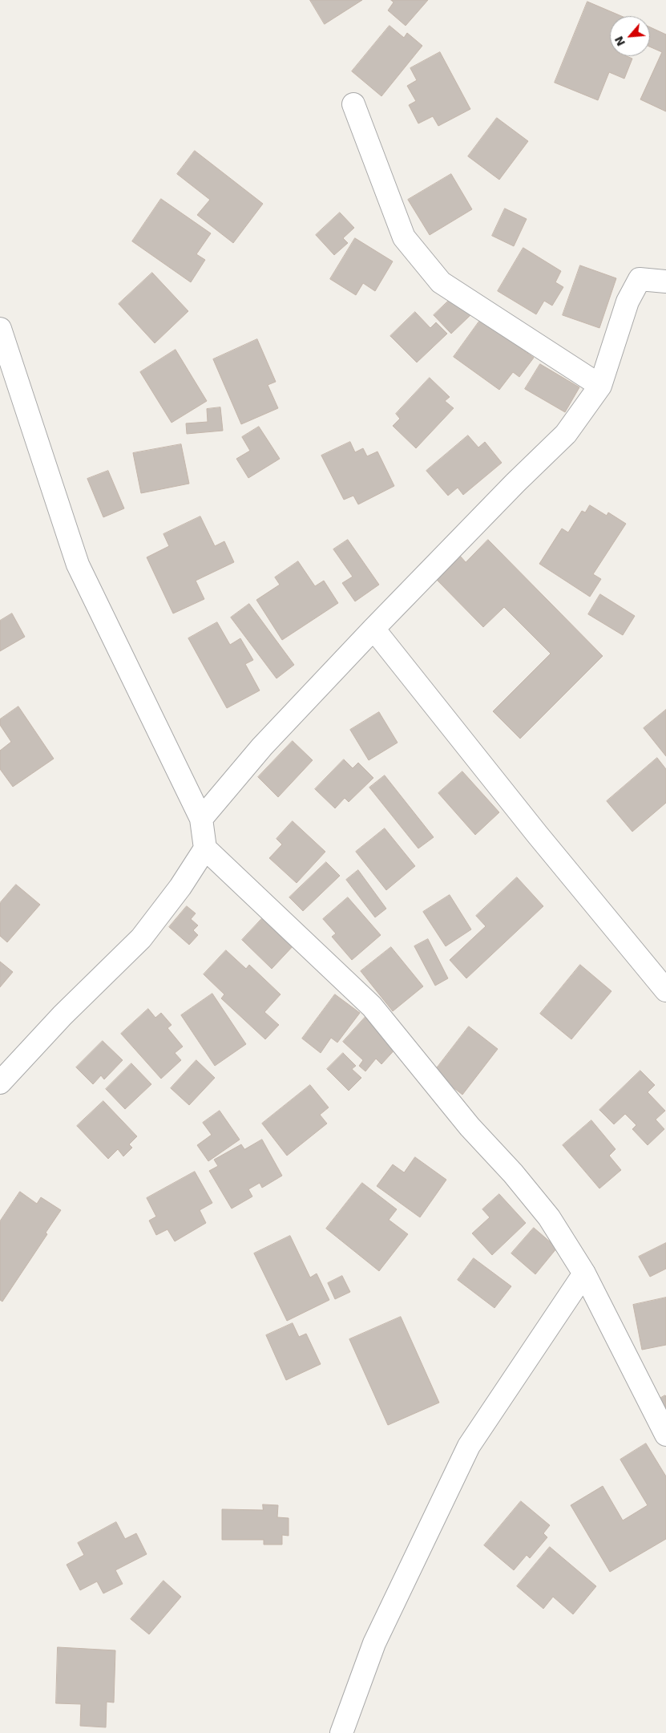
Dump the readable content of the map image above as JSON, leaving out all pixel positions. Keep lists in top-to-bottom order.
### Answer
{
  "north": "bottom left"
}
